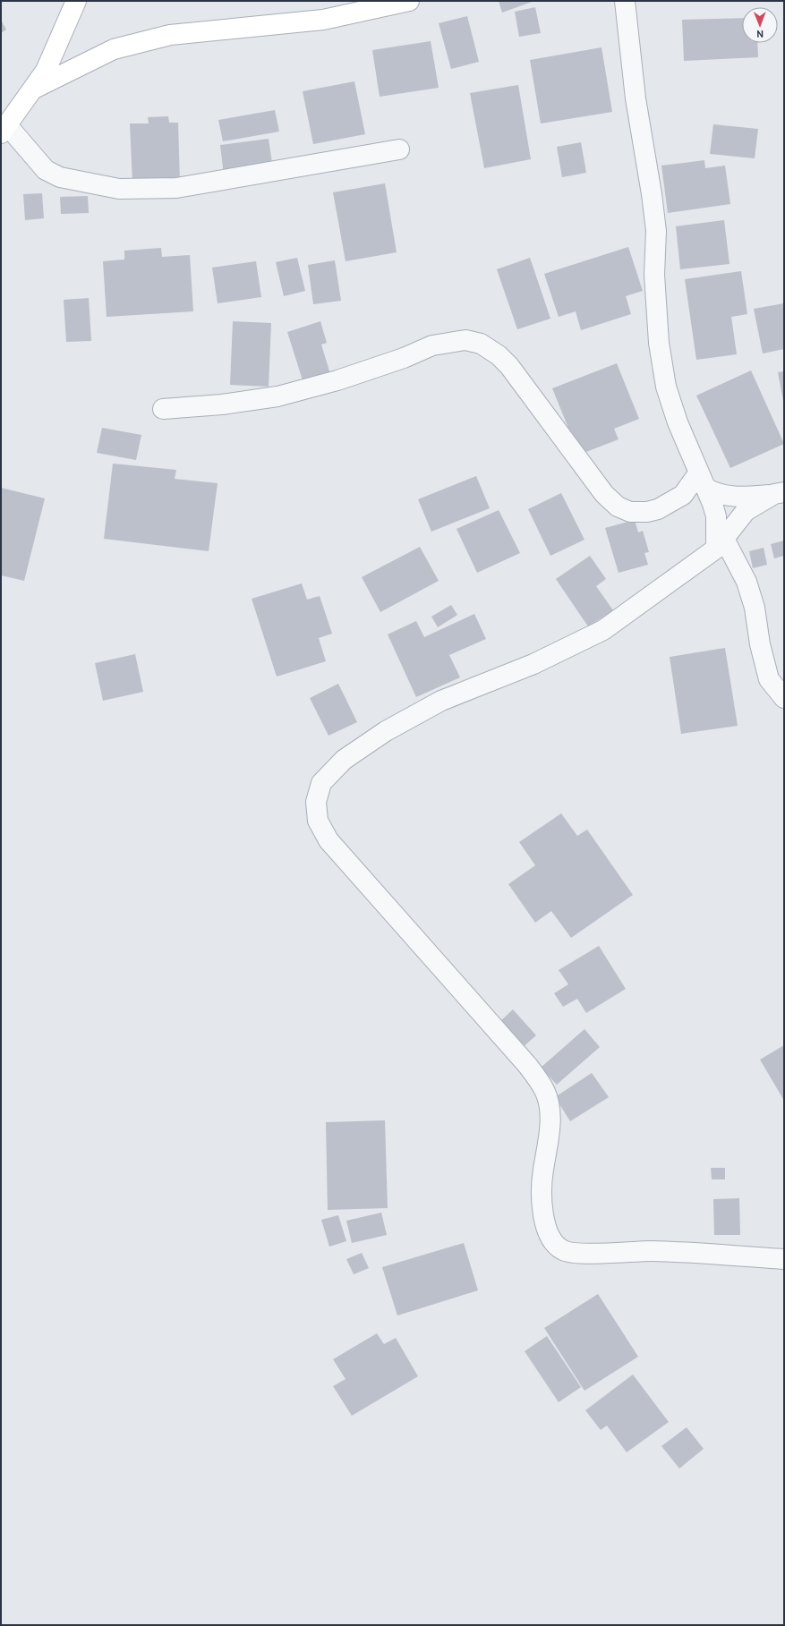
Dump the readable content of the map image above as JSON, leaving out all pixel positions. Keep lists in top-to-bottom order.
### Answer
{
  "north": "bottom"
}
